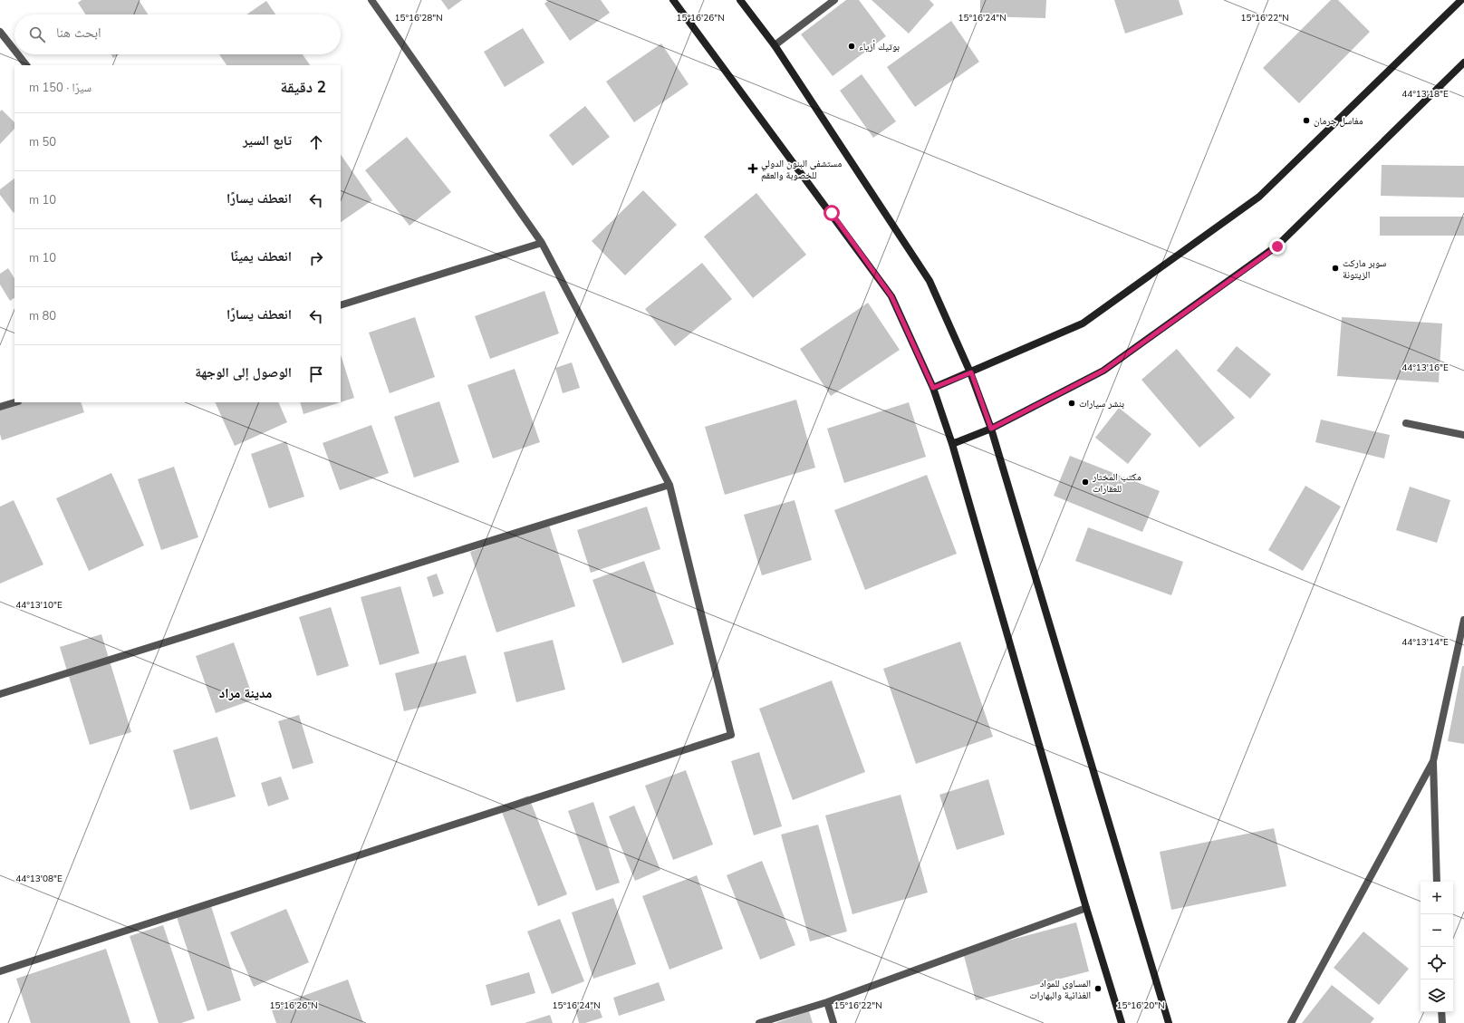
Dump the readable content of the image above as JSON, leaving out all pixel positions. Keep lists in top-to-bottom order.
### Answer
{
  "districts": ["مدينة مراد"],
  "places": {
    "other": [
      "بوتيك أزياء",
      "مغاسل جرمان",
      "سوبر ماركت الزيتونة",
      "بنشر سيارات",
      "مكتب المختار للعقارات",
      "المساوى للمواد الغذائية والبهارات"
    ],
    "health": ["مستشفى البنون الدولي للخصوبة والعقم"]
  },
  "page": {
    "search": "ابحث هنا",
    "heading": ["2 دقيقة", "سيرًا · 150 m"],
    "list": [
      ["تابع السير", "50 m"],
      ["انعطف يسارًا", "10 m"],
      ["انعطف يمينًا", "10 m"],
      ["انعطف يسارًا", "80 m"],
      "الوصول إلى الوجهة"
    ],
    "map_buttons": ["+", "−"]
  },
  "coordinates": [
    "15°16'28\"N",
    "15°16'26\"N",
    "15°16'24\"N",
    "15°16'22\"N",
    "44°13'18\"E",
    "44°13'16\"E",
    "44°13'10\"E",
    "44°13'14\"E",
    "44°13'08\"E",
    "15°16'20\"N"
  ]
}
